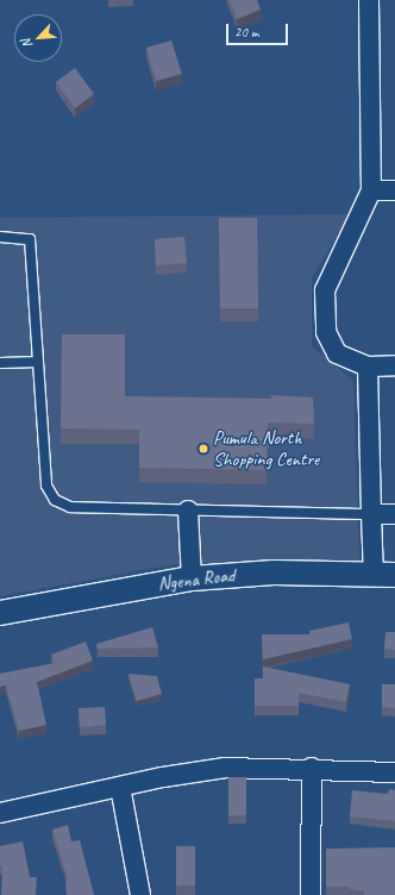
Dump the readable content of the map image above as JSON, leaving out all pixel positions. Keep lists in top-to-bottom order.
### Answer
{
  "streets": {
    "street": ["Ngena Road"]
  },
  "places": ["Pumula North Shopping Centre"],
  "scale_bar": "20 m",
  "north": "bottom left"
}
